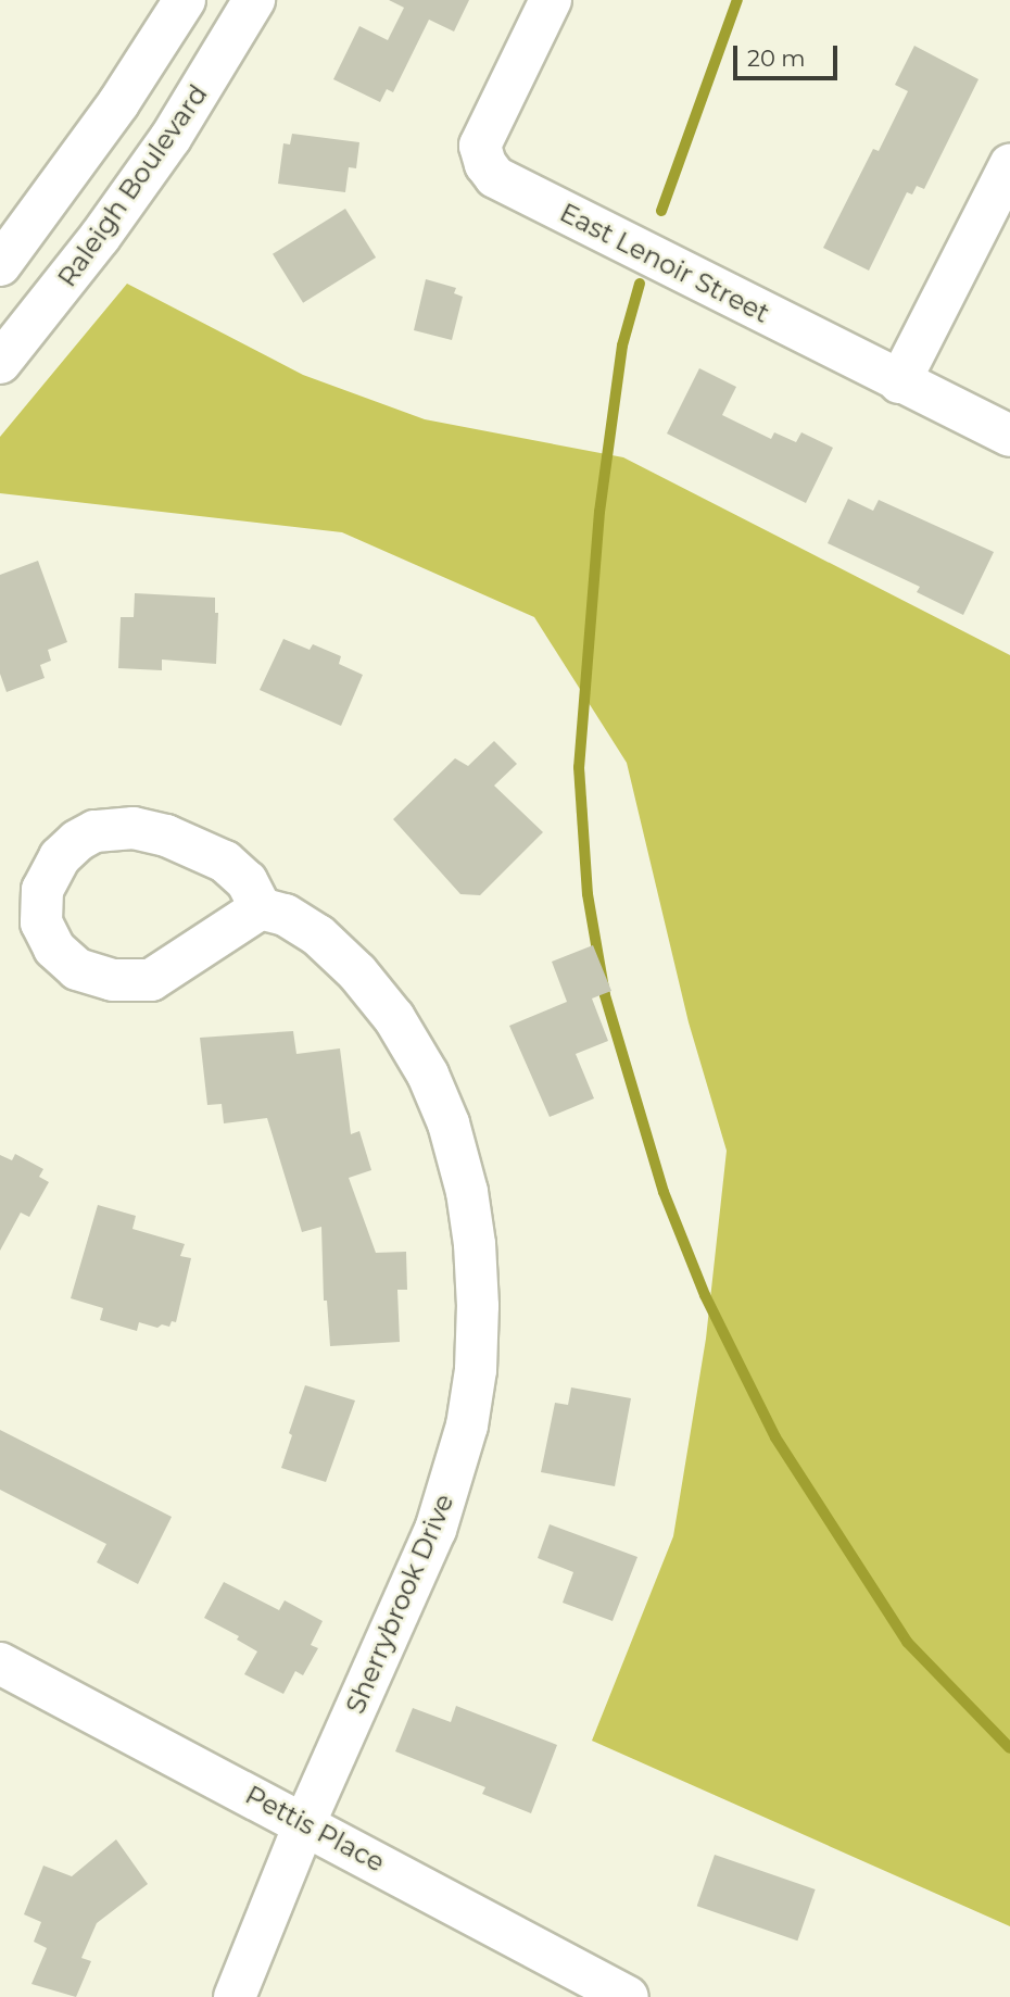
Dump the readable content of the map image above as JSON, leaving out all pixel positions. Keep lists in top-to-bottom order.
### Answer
{
  "streets": {
    "street": [
      "Raleigh Boulevard",
      "East Lenoir Street",
      "Sherrybrook Drive",
      "Pettis Place"
    ]
  },
  "crossings": [
    ["Sherrybrook Drive", "Pettis Place"]
  ],
  "scale_bar": "20 m"
}
